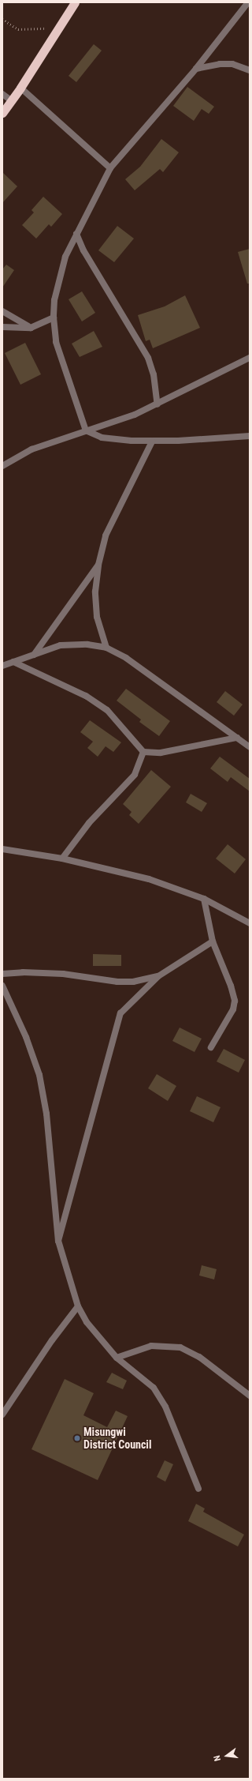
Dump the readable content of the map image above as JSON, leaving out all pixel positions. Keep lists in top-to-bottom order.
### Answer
{
  "places": ["Misungwi District Council"],
  "north": "left"
}
